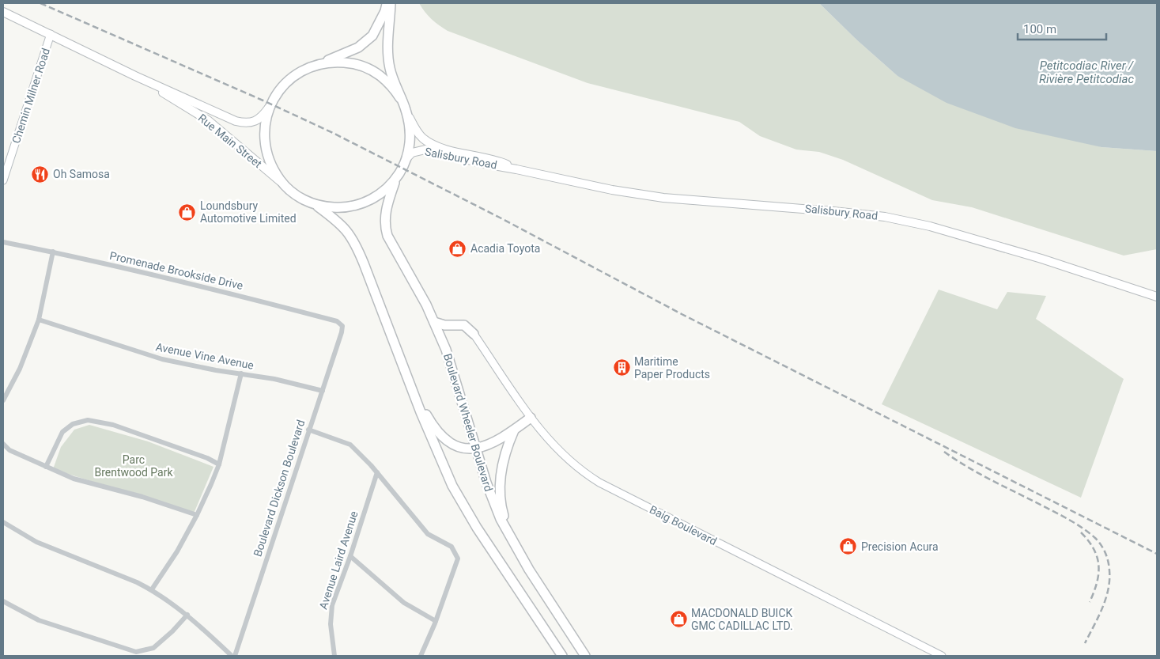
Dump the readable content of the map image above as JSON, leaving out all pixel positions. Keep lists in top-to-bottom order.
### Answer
{
  "streets": {
    "highway": ["Boulevard Wheeler Boulevard"],
    "main road": ["Rue Main Street", "Salisbury Road"],
    "street": [
      "Chemin Milner Road",
      "Promenade Brookside Drive",
      "Avenue Vine Avenue",
      "Boulevard Dickson Boulevard",
      "Baig Boulevard",
      "Avenue Laird Avenue"
    ]
  },
  "crossings": [
    ["Chemin Milner Road", "Rue Main Street"],
    ["Promenade Brookside Drive", "Boulevard Dickson Boulevard"],
    ["Avenue Vine Avenue", "Boulevard Dickson Boulevard"]
  ],
  "water": ["Petitcodiac River / Rivière Petitcodiac"],
  "parks": ["Parc Brentwood Park"],
  "places": {
    "restaurant": ["Oh Samosa"],
    "shop": [
      "Loundsbury Automotive Limited",
      "Acadia Toyota",
      "Precision Acura",
      "MACDONALD BUICK GMC CADILLAC LTD."
    ],
    "building": ["Maritime Paper Products"]
  },
  "scale_bar": "100 m"
}
